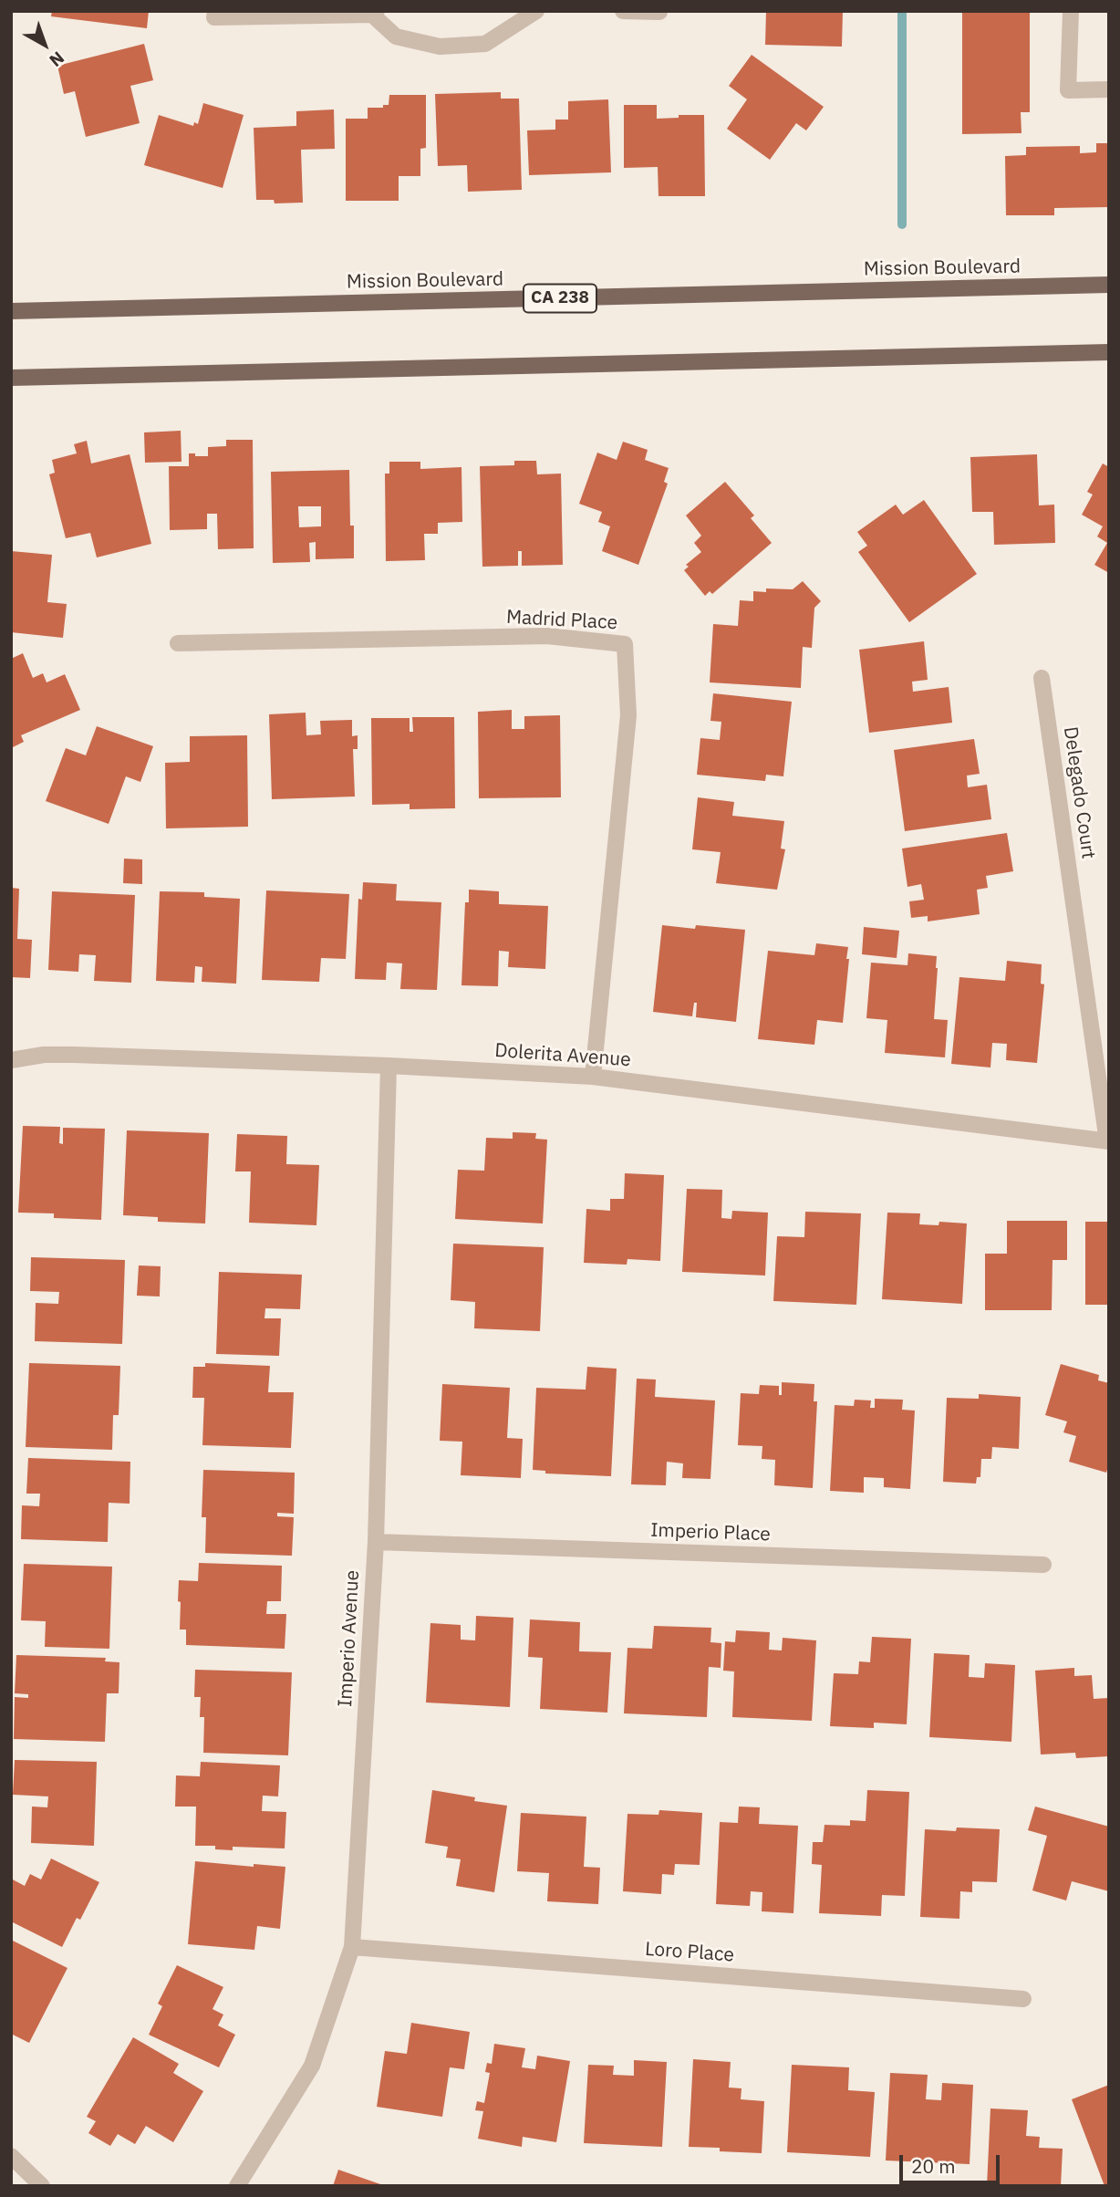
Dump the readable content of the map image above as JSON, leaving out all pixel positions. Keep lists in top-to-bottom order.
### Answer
{
  "streets": {
    "main road": ["Mission Boulevard", "CA 238"],
    "street": [
      "Madrid Place",
      "Delegado Court",
      "Dolerita Avenue",
      "Imperio Place",
      "Imperio Avenue",
      "Loro Place"
    ]
  },
  "crossings": [
    ["Madrid Place", "Dolerita Avenue"],
    ["Delegado Court", "Dolerita Avenue"],
    ["Dolerita Avenue", "Imperio Avenue"],
    ["Imperio Place", "Imperio Avenue"],
    ["Imperio Avenue", "Loro Place"]
  ],
  "scale_bar": "20 m",
  "north": "bottom right"
}
